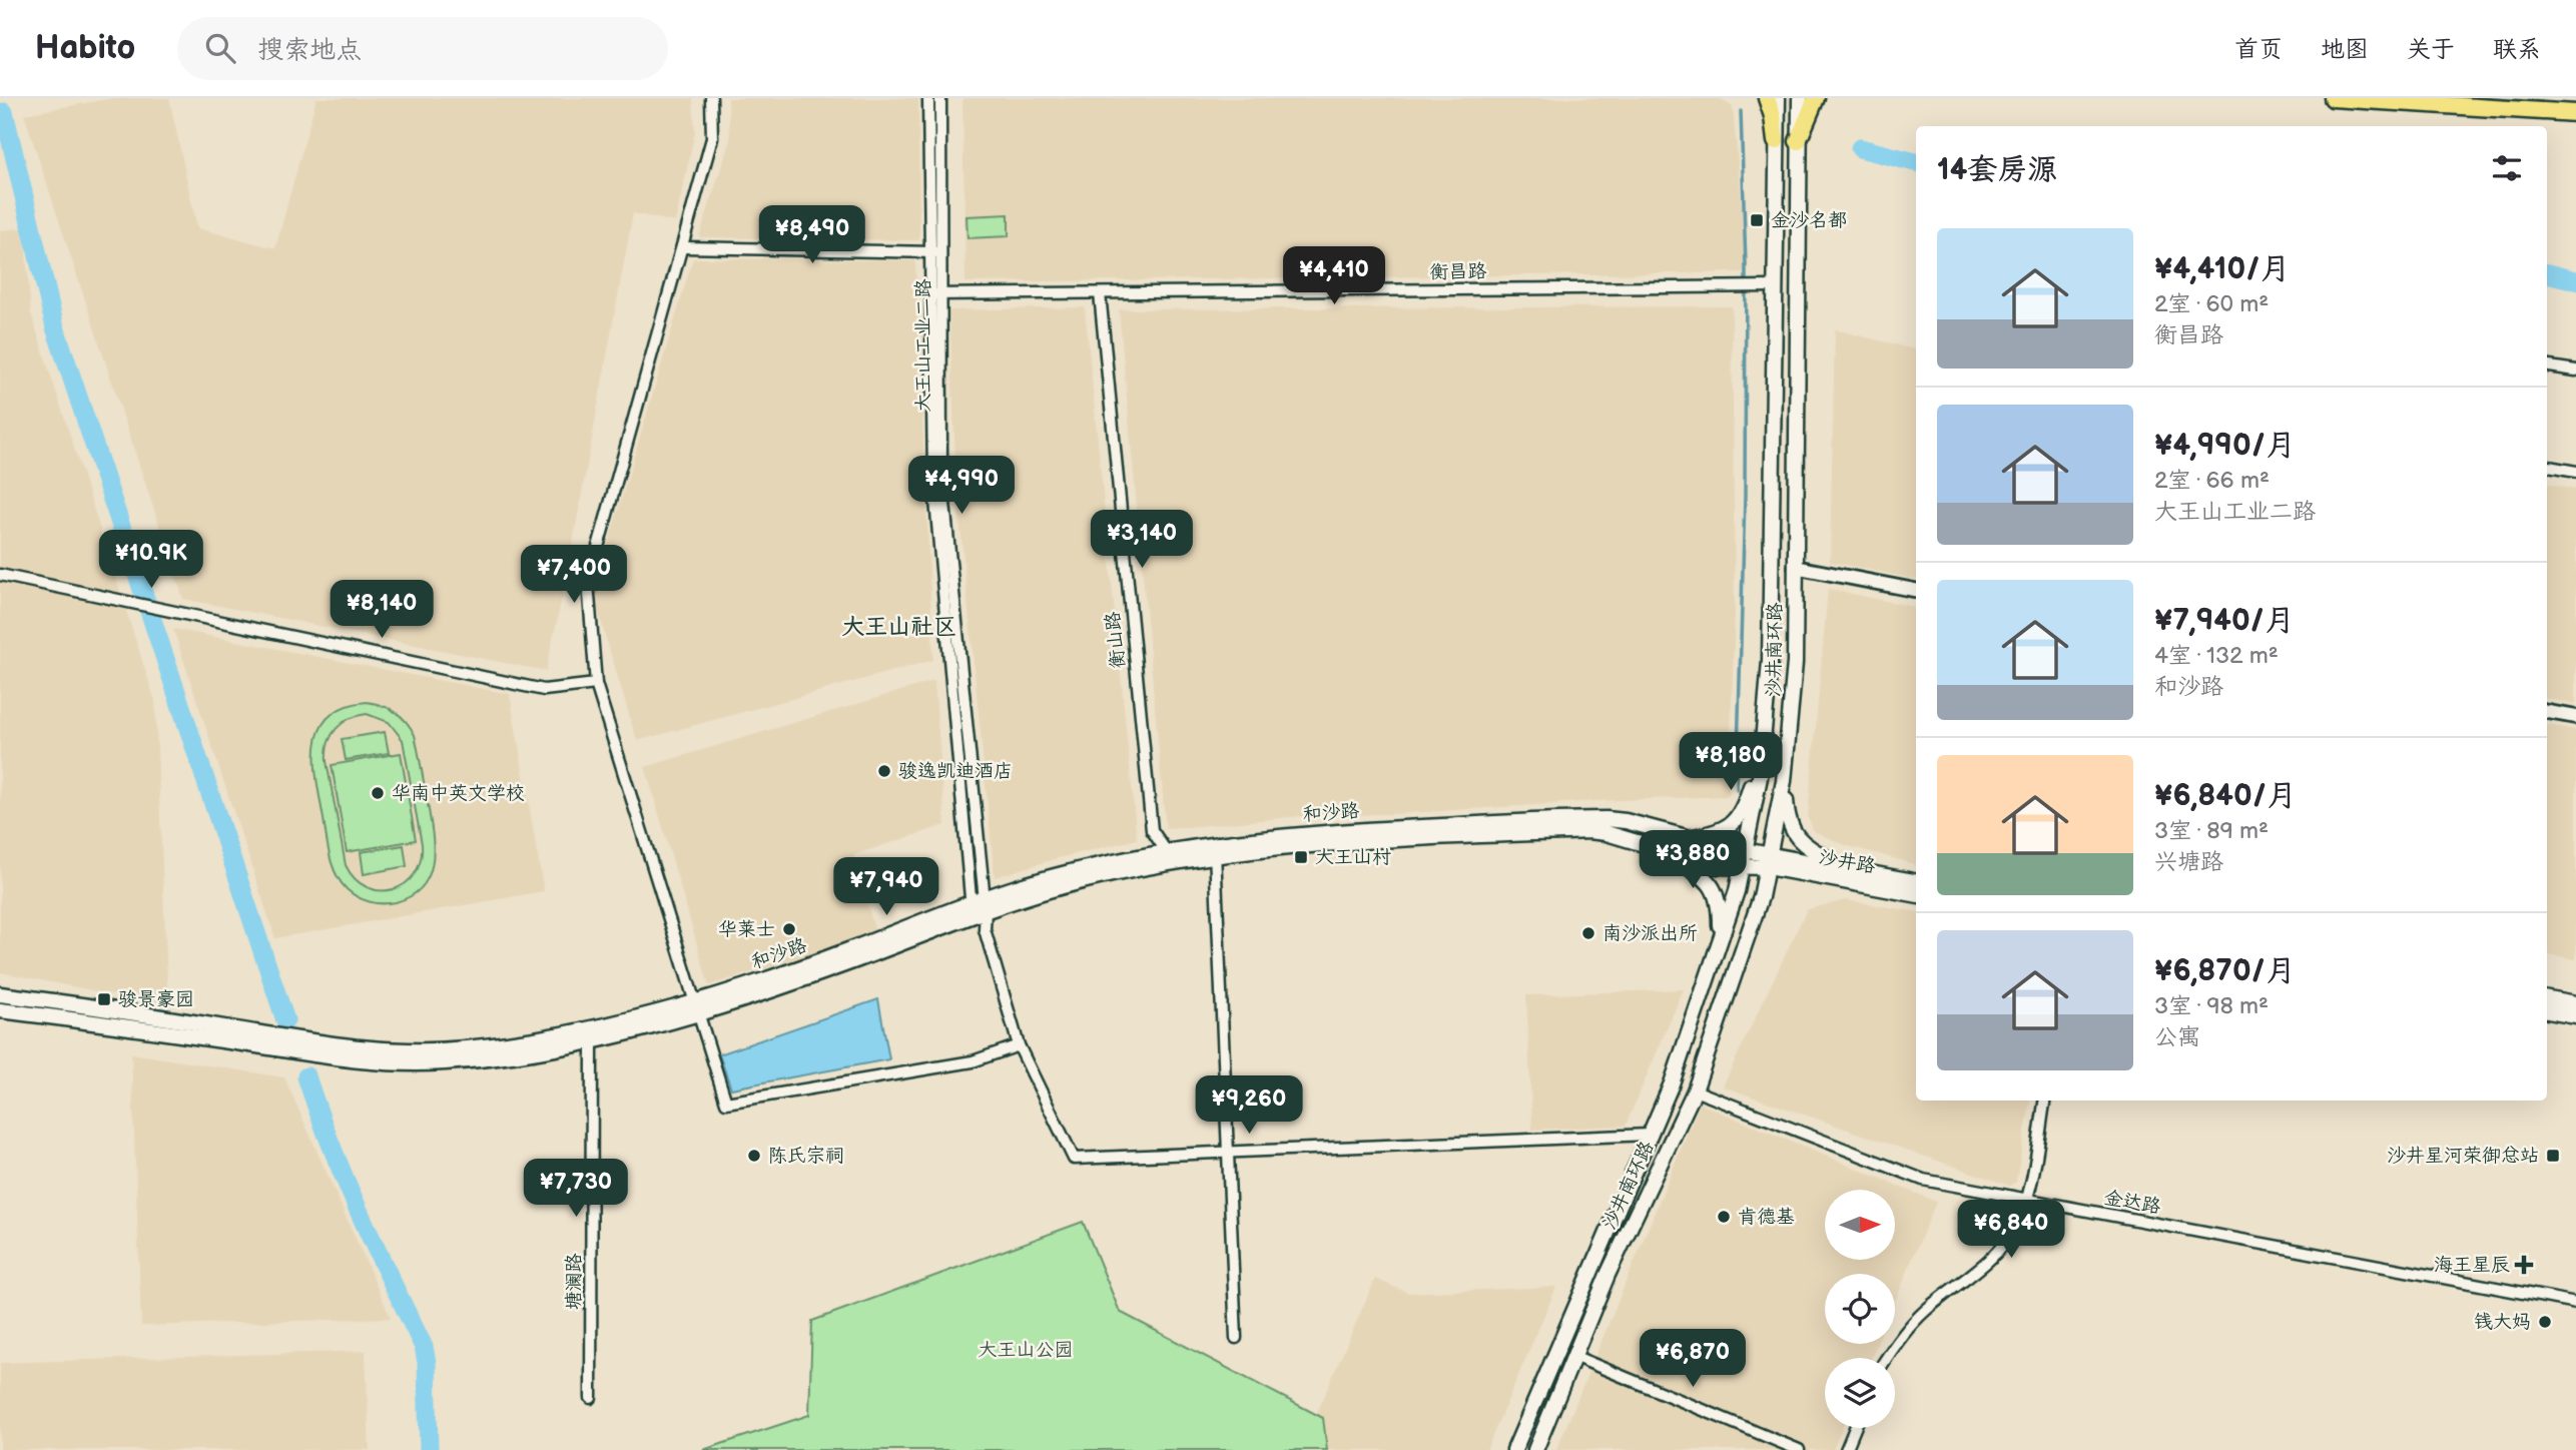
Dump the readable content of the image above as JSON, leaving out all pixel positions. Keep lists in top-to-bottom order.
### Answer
{
  "streets": {
    "main road": ["沙井南环路", "和沙路", "沙井路"],
    "street": [
      "衡昌路",
      "大王山工业二路",
      "衡山路",
      "金达路",
      "塘澜路"
    ]
  },
  "crossings": [
    ["衡昌路", "大王山工业二路"],
    ["衡昌路", "衡山路"],
    ["衡昌路", "沙井南环路"],
    ["大王山工业二路", "和沙路"],
    ["衡山路", "和沙路"],
    ["沙井南环路", "和沙路"],
    ["沙井南环路", "沙井路"],
    ["沙井南环路", "金达路"],
    ["和沙路", "沙井路"],
    ["和沙路", "塘澜路"]
  ],
  "districts": ["大王山社区"],
  "parks": ["大王山公园"],
  "places": {
    "transit": [
      "金沙名都",
      "大王山村",
      "骏景豪园",
      "沙井星河荣御总站"
    ],
    "other": [
      "骏逸凯迪酒店",
      "华南中英文学校",
      "华莱士",
      "南沙派出所",
      "陈氏宗祠",
      "肯德基",
      "钱大妈"
    ],
    "health": ["海王星辰"]
  },
  "north": "right",
  "page": {
    "header": "Habito",
    "search": "搜索地点",
    "nav": [
      "首页",
      "地图",
      "关于",
      "联系"
    ],
    "heading": "14套房源",
    "price": [
      "¥8,490",
      "¥4,410",
      "¥4,990",
      "¥3,140",
      "¥10.9K",
      "¥7,400",
      "¥8,140",
      "¥8,180",
      "¥3,880",
      "¥7,940",
      "¥9,260",
      "¥7,730",
      "¥6,840",
      "¥6,870"
    ],
    "list": [
      {
        "name": "¥4,410/月",
        "note": "2室 · 60 m² · 衡昌路"
      },
      {
        "name": "¥4,990/月",
        "note": "2室 · 66 m² · 大王山工业二路"
      },
      {
        "name": "¥7,940/月",
        "note": "4室 · 132 m² · 和沙路"
      },
      {
        "name": "¥6,840/月",
        "note": "3室 · 89 m² · 兴塘路"
      },
      {
        "name": "¥6,870/月",
        "note": "3室 · 98 m² · 公寓"
      }
    ]
  }
}
